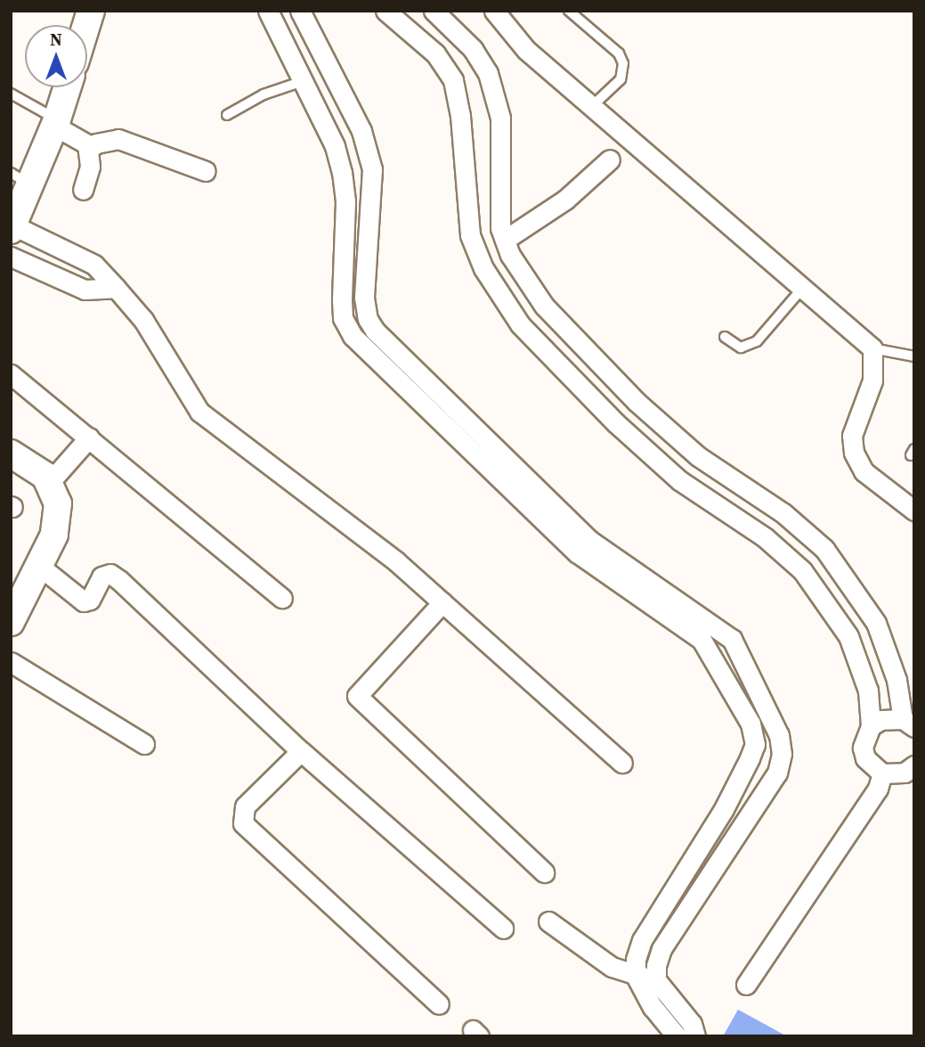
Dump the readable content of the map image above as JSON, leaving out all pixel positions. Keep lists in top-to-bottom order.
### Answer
{
  "north": "top"
}
